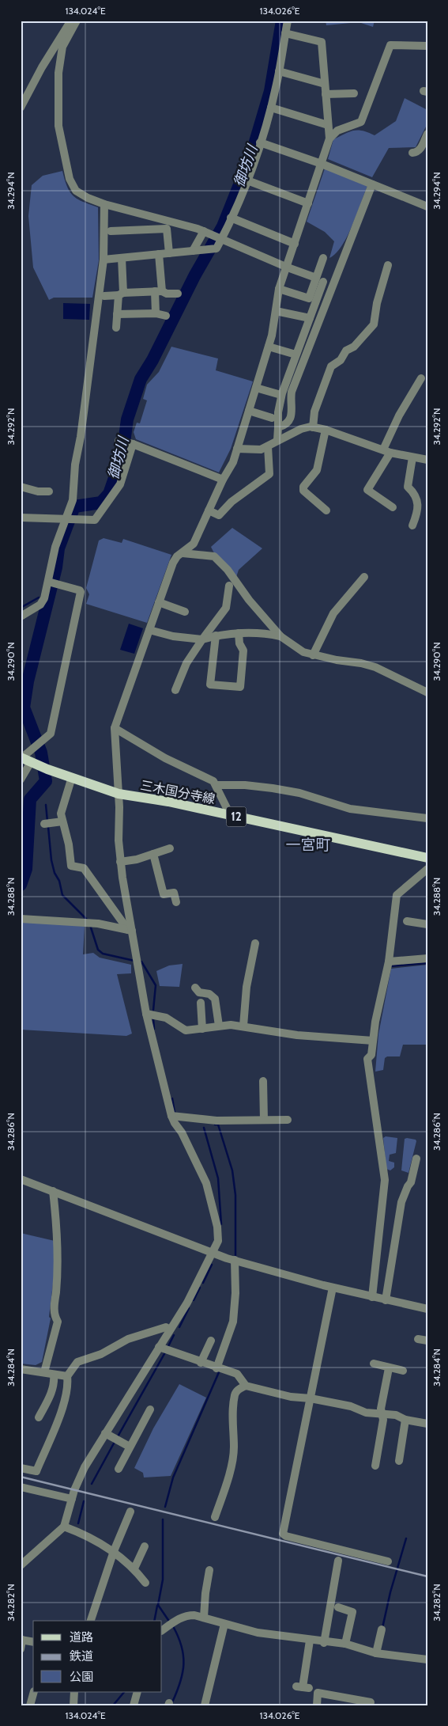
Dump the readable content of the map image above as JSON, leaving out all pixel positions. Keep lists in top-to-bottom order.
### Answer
{
  "streets": {
    "main road": ["三木国分寺線", "12"]
  },
  "districts": ["一宮町"],
  "water": ["御坊川"],
  "legend": ["道路", "鉄道", "公園"],
  "coordinates": [
    "134.024°E",
    "134.026°E",
    "34.294°N",
    "34.292°N",
    "34.290°N",
    "34.288°N",
    "34.286°N",
    "34.284°N",
    "34.282°N"
  ]
}
